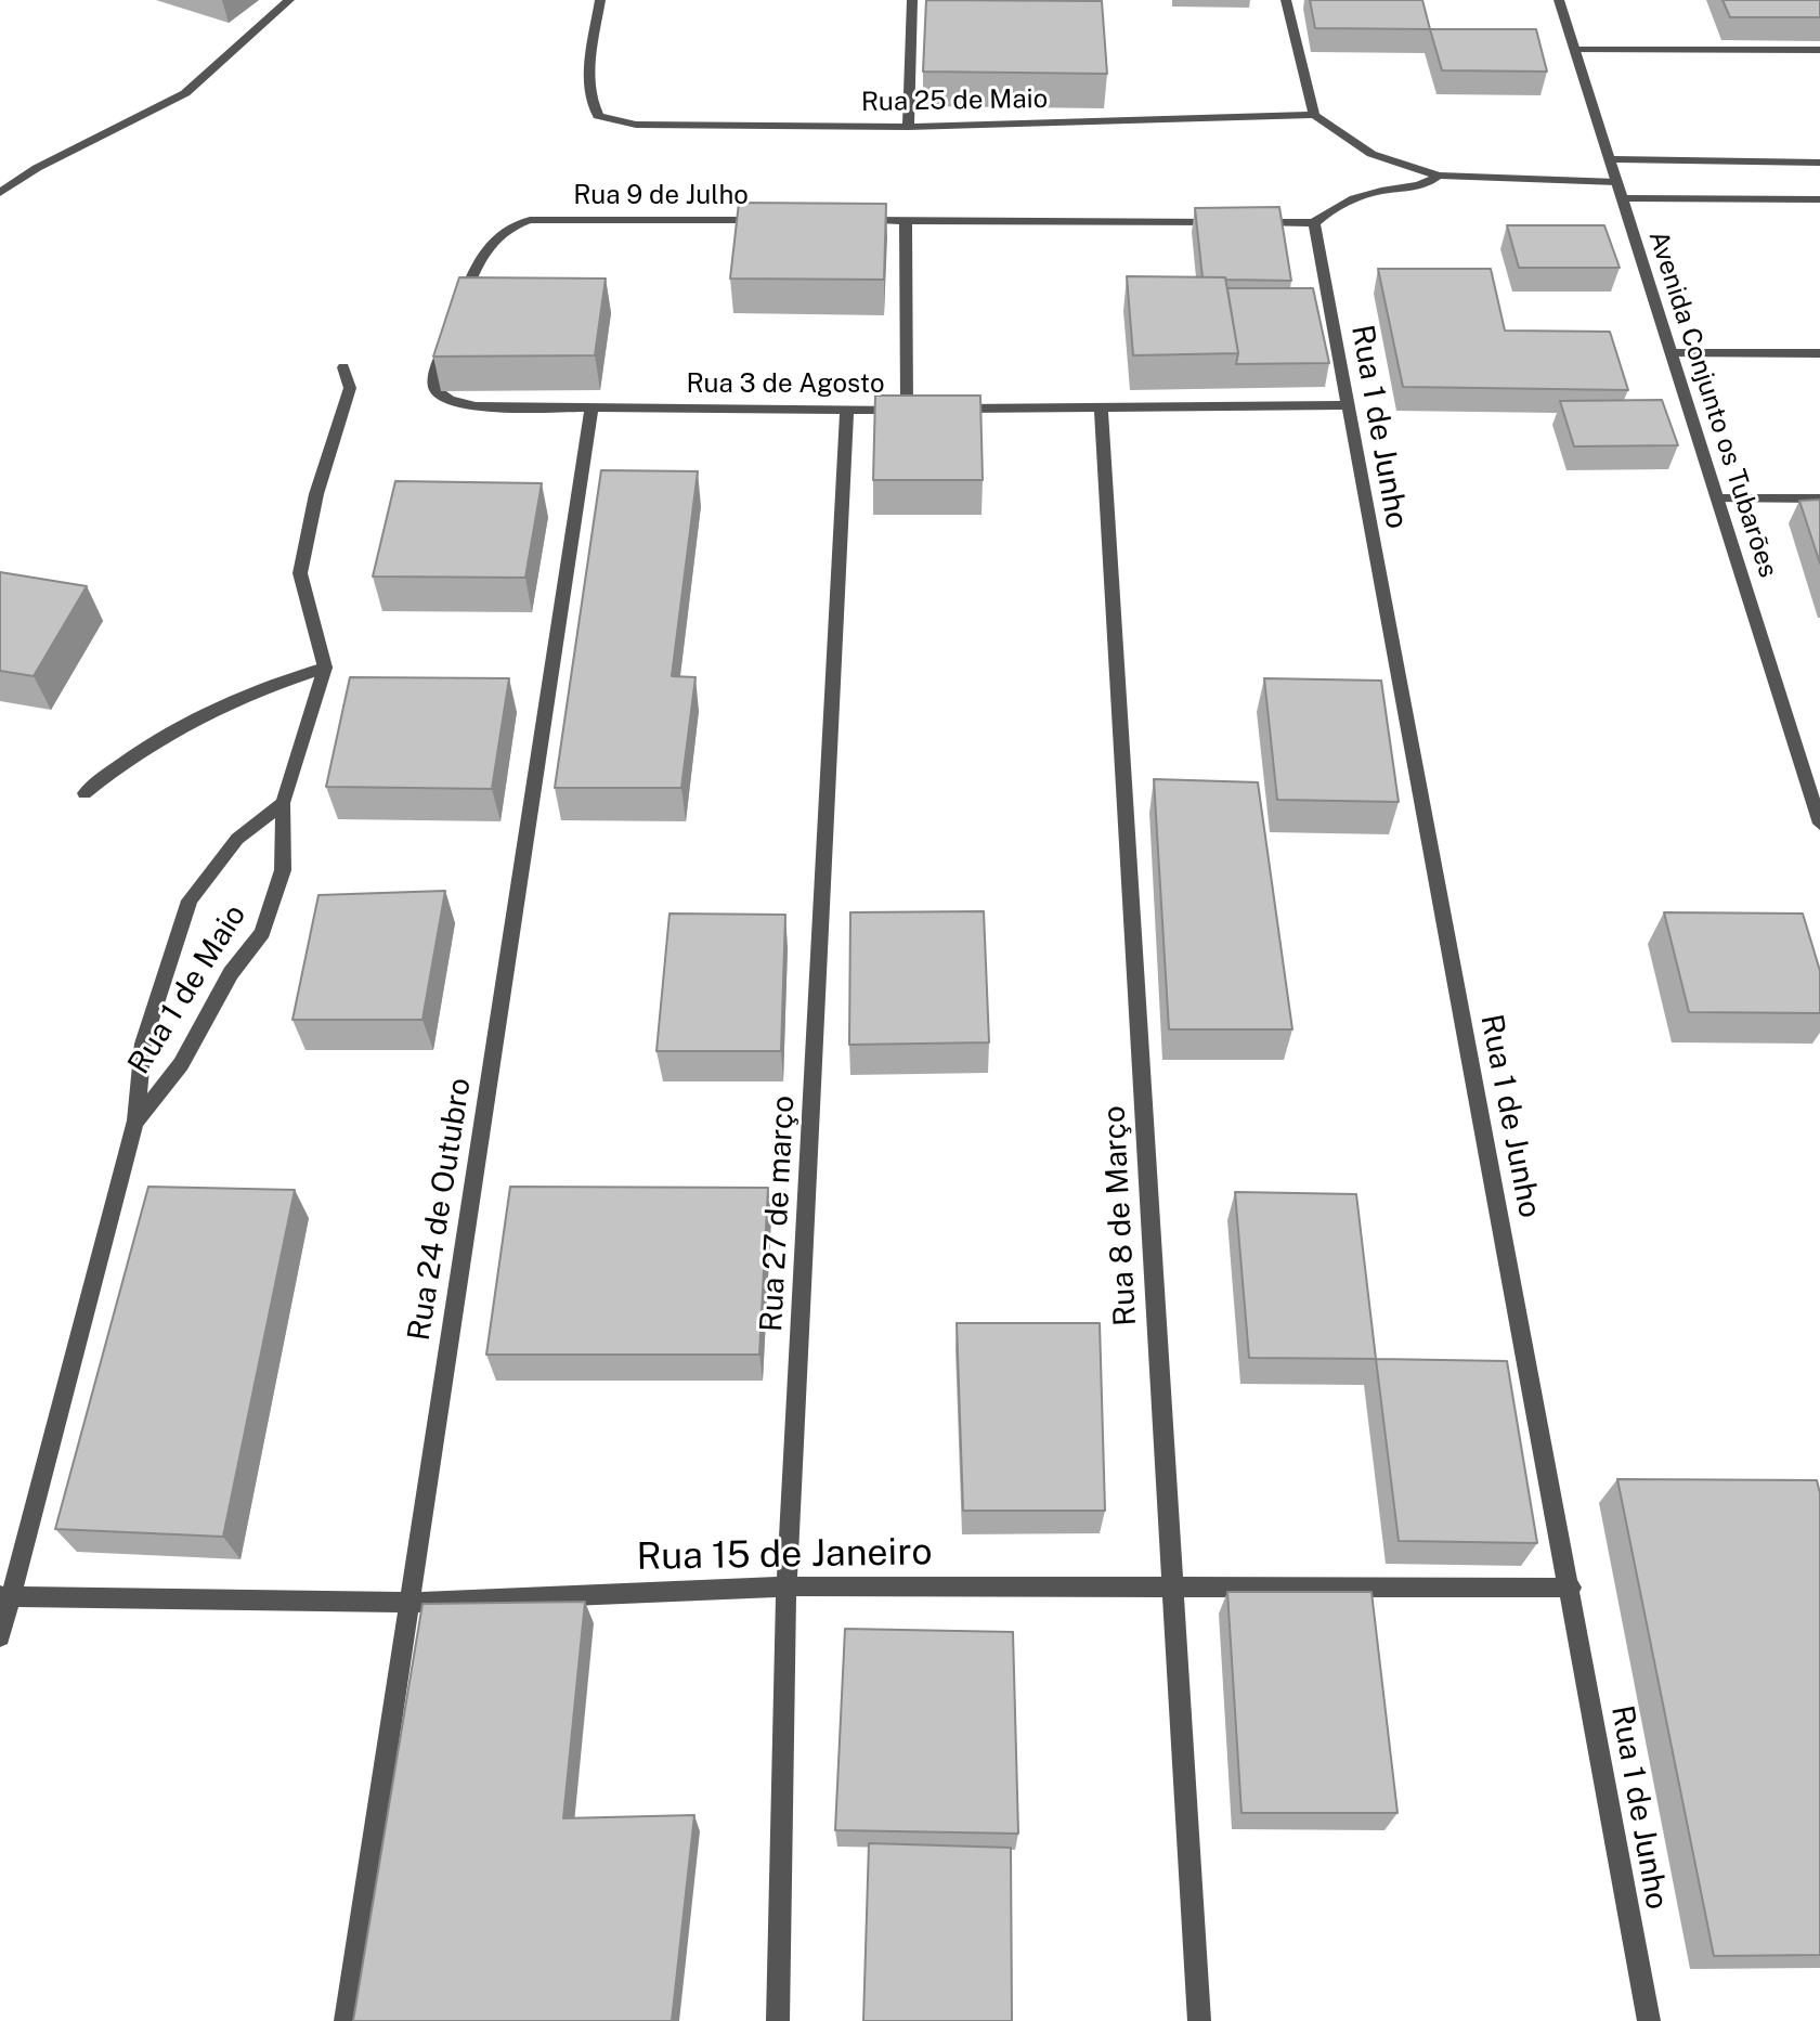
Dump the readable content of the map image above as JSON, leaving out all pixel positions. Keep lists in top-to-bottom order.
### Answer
{
  "streets": {
    "street": [
      "Rua 25 de Maio",
      "Rua 9 de Julho",
      "Rua 3 de Agosto",
      "Avenida Conjunto os Tubarões",
      "Rua 1 de Junho",
      "Rua 1 de Maio",
      "Rua 24 de Outubro",
      "Rua 27 de março",
      "Rua 8 de Março",
      "Rua 15 de Janeiro"
    ]
  },
  "crossings": [
    ["Rua 3 de Agosto", "Rua 24 de Outubro"],
    ["Rua 3 de Agosto", "Rua 27 de março"],
    ["Rua 1 de Junho", "Rua 15 de Janeiro"],
    ["Rua 1 de Maio", "Rua 15 de Janeiro"],
    ["Rua 24 de Outubro", "Rua 15 de Janeiro"],
    ["Rua 27 de março", "Rua 15 de Janeiro"],
    ["Rua 8 de Março", "Rua 15 de Janeiro"]
  ]
}
